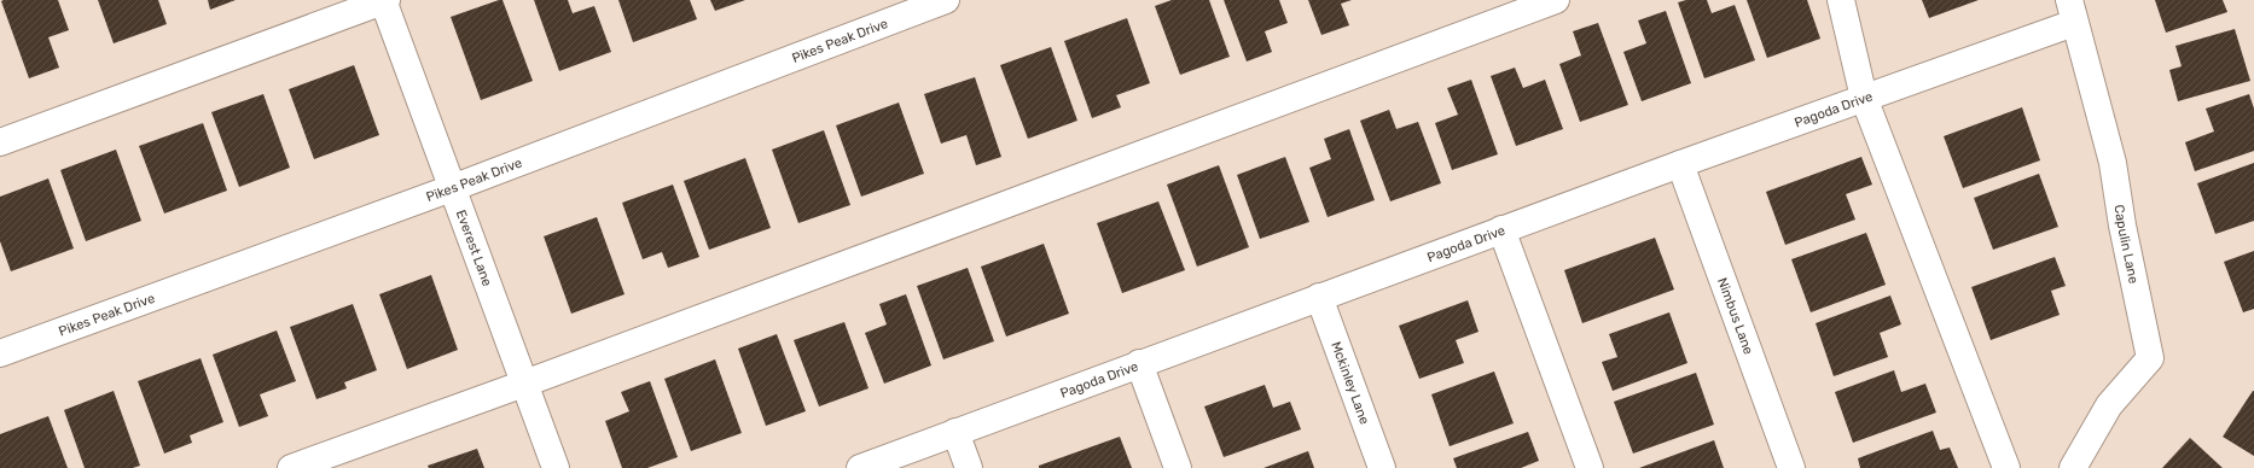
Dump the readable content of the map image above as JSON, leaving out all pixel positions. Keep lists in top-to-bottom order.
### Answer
{
  "streets": {
    "street": [
      "Pikes Peak Drive",
      "Pagoda Drive",
      "Capulin Lane",
      "Everest Lane",
      "Nimbus Lane",
      "Mckinley Lane"
    ]
  },
  "crossings": [
    ["Pikes Peak Drive", "Everest Lane"],
    ["Pagoda Drive", "Capulin Lane"],
    ["Pagoda Drive", "Nimbus Lane"],
    ["Pagoda Drive", "Mckinley Lane"]
  ]
}
